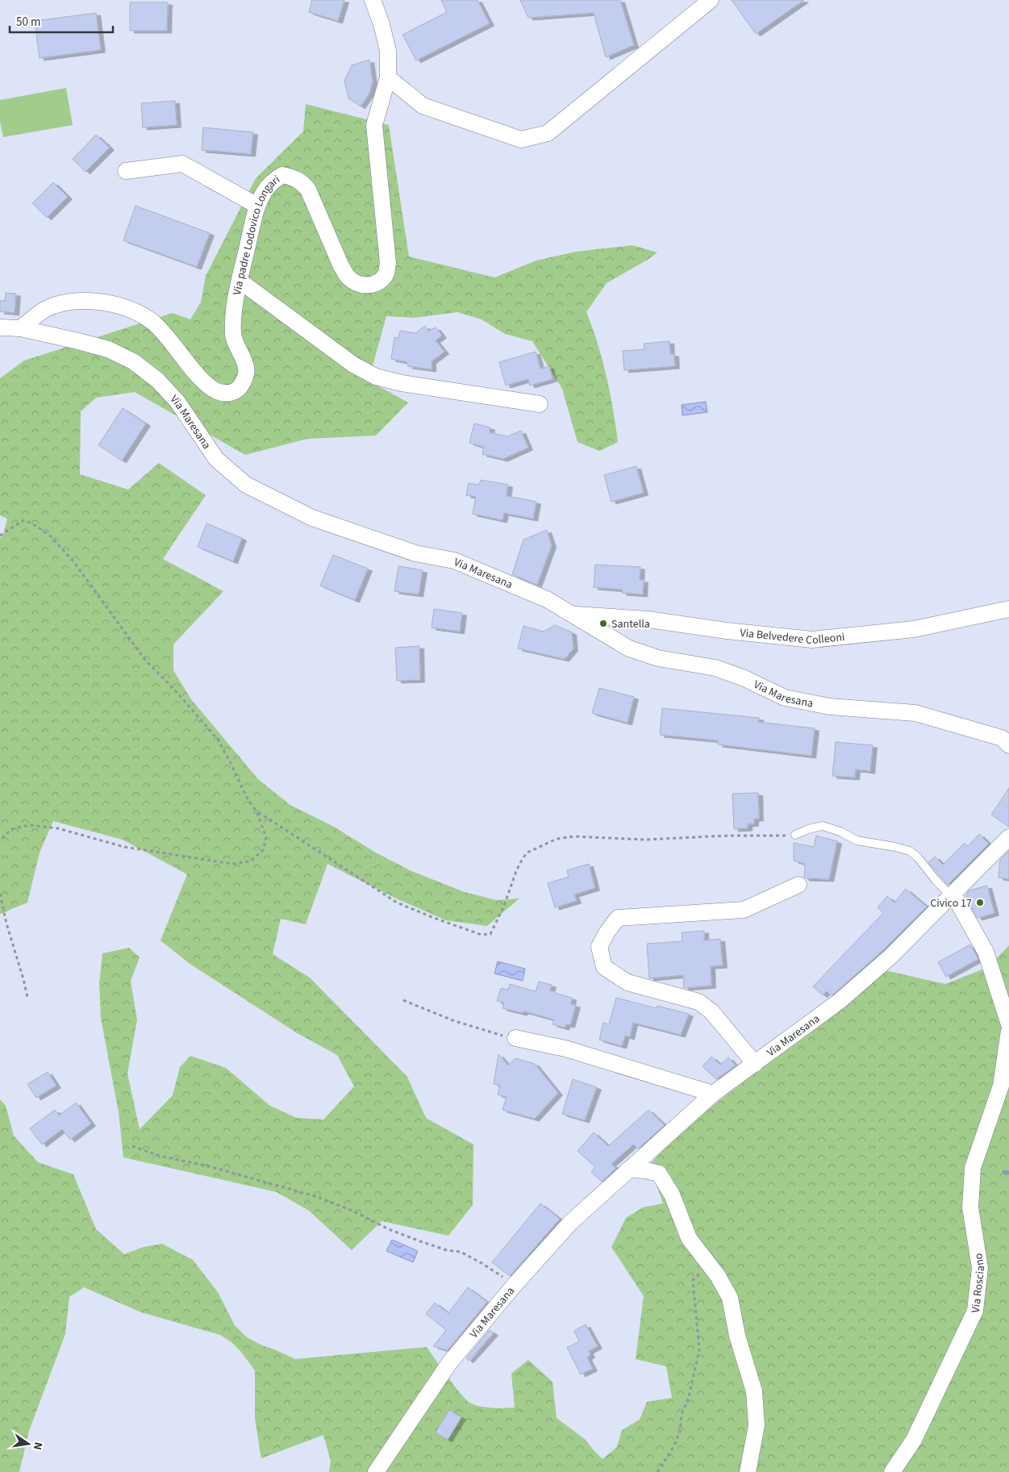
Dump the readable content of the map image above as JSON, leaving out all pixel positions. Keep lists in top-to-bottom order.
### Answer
{
  "streets": {
    "street": [
      "Via padre Lodovico Longari",
      "Via Maresana",
      "Via Belvedere Colleoni",
      "Via Rosciano"
    ]
  },
  "crossings": [
    ["Via padre Lodovico Longari", "Via Maresana"],
    ["Via Maresana", "Via Belvedere Colleoni"]
  ],
  "places": ["Santella", "Civico 17"],
  "scale_bar": "50 m",
  "north": "right"
}
